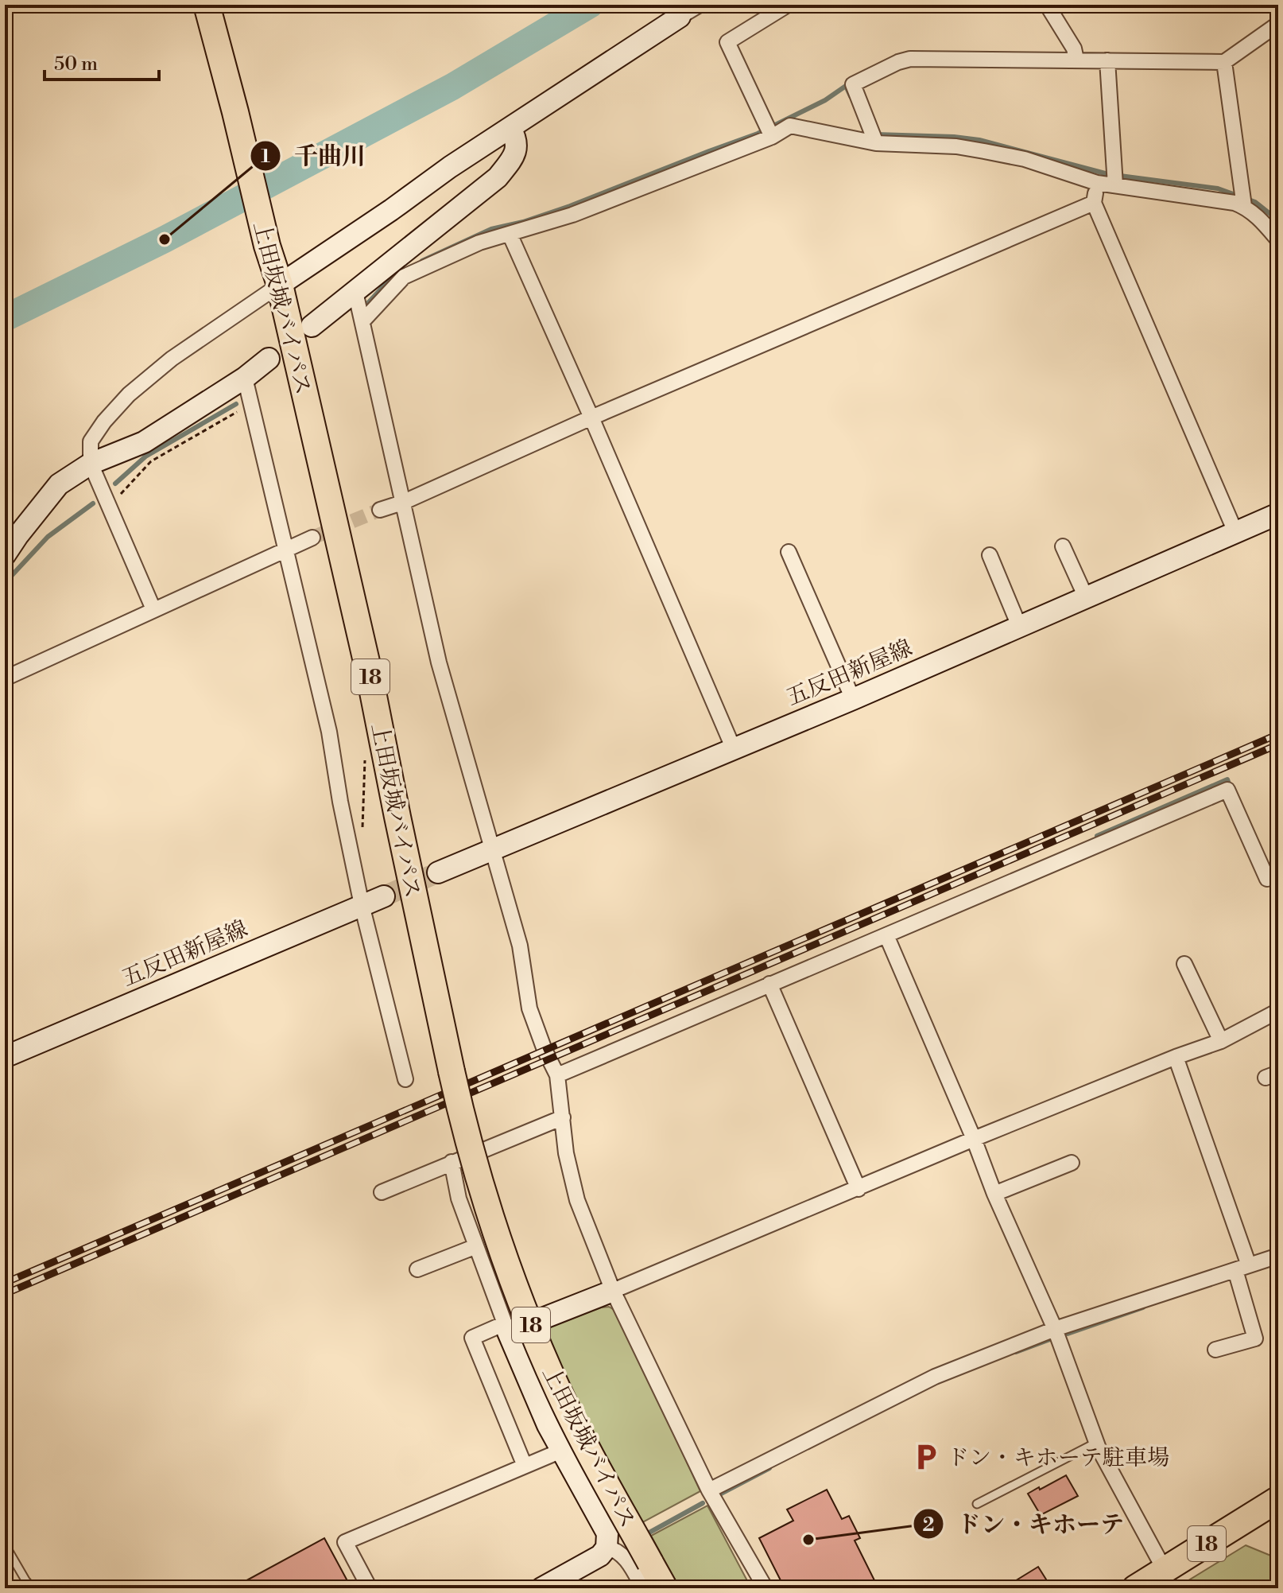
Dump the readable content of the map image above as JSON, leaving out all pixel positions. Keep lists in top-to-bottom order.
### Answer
{
  "streets": {
    "highway": ["上田坂城バイパス", "18"],
    "street": ["五反田新屋線"]
  },
  "places": {
    "other": ["千曲川", "ドン・キホーテ"],
    "parking": ["ドン・キホーテ駐車場"]
  },
  "scale_bar": "50 m"
}
